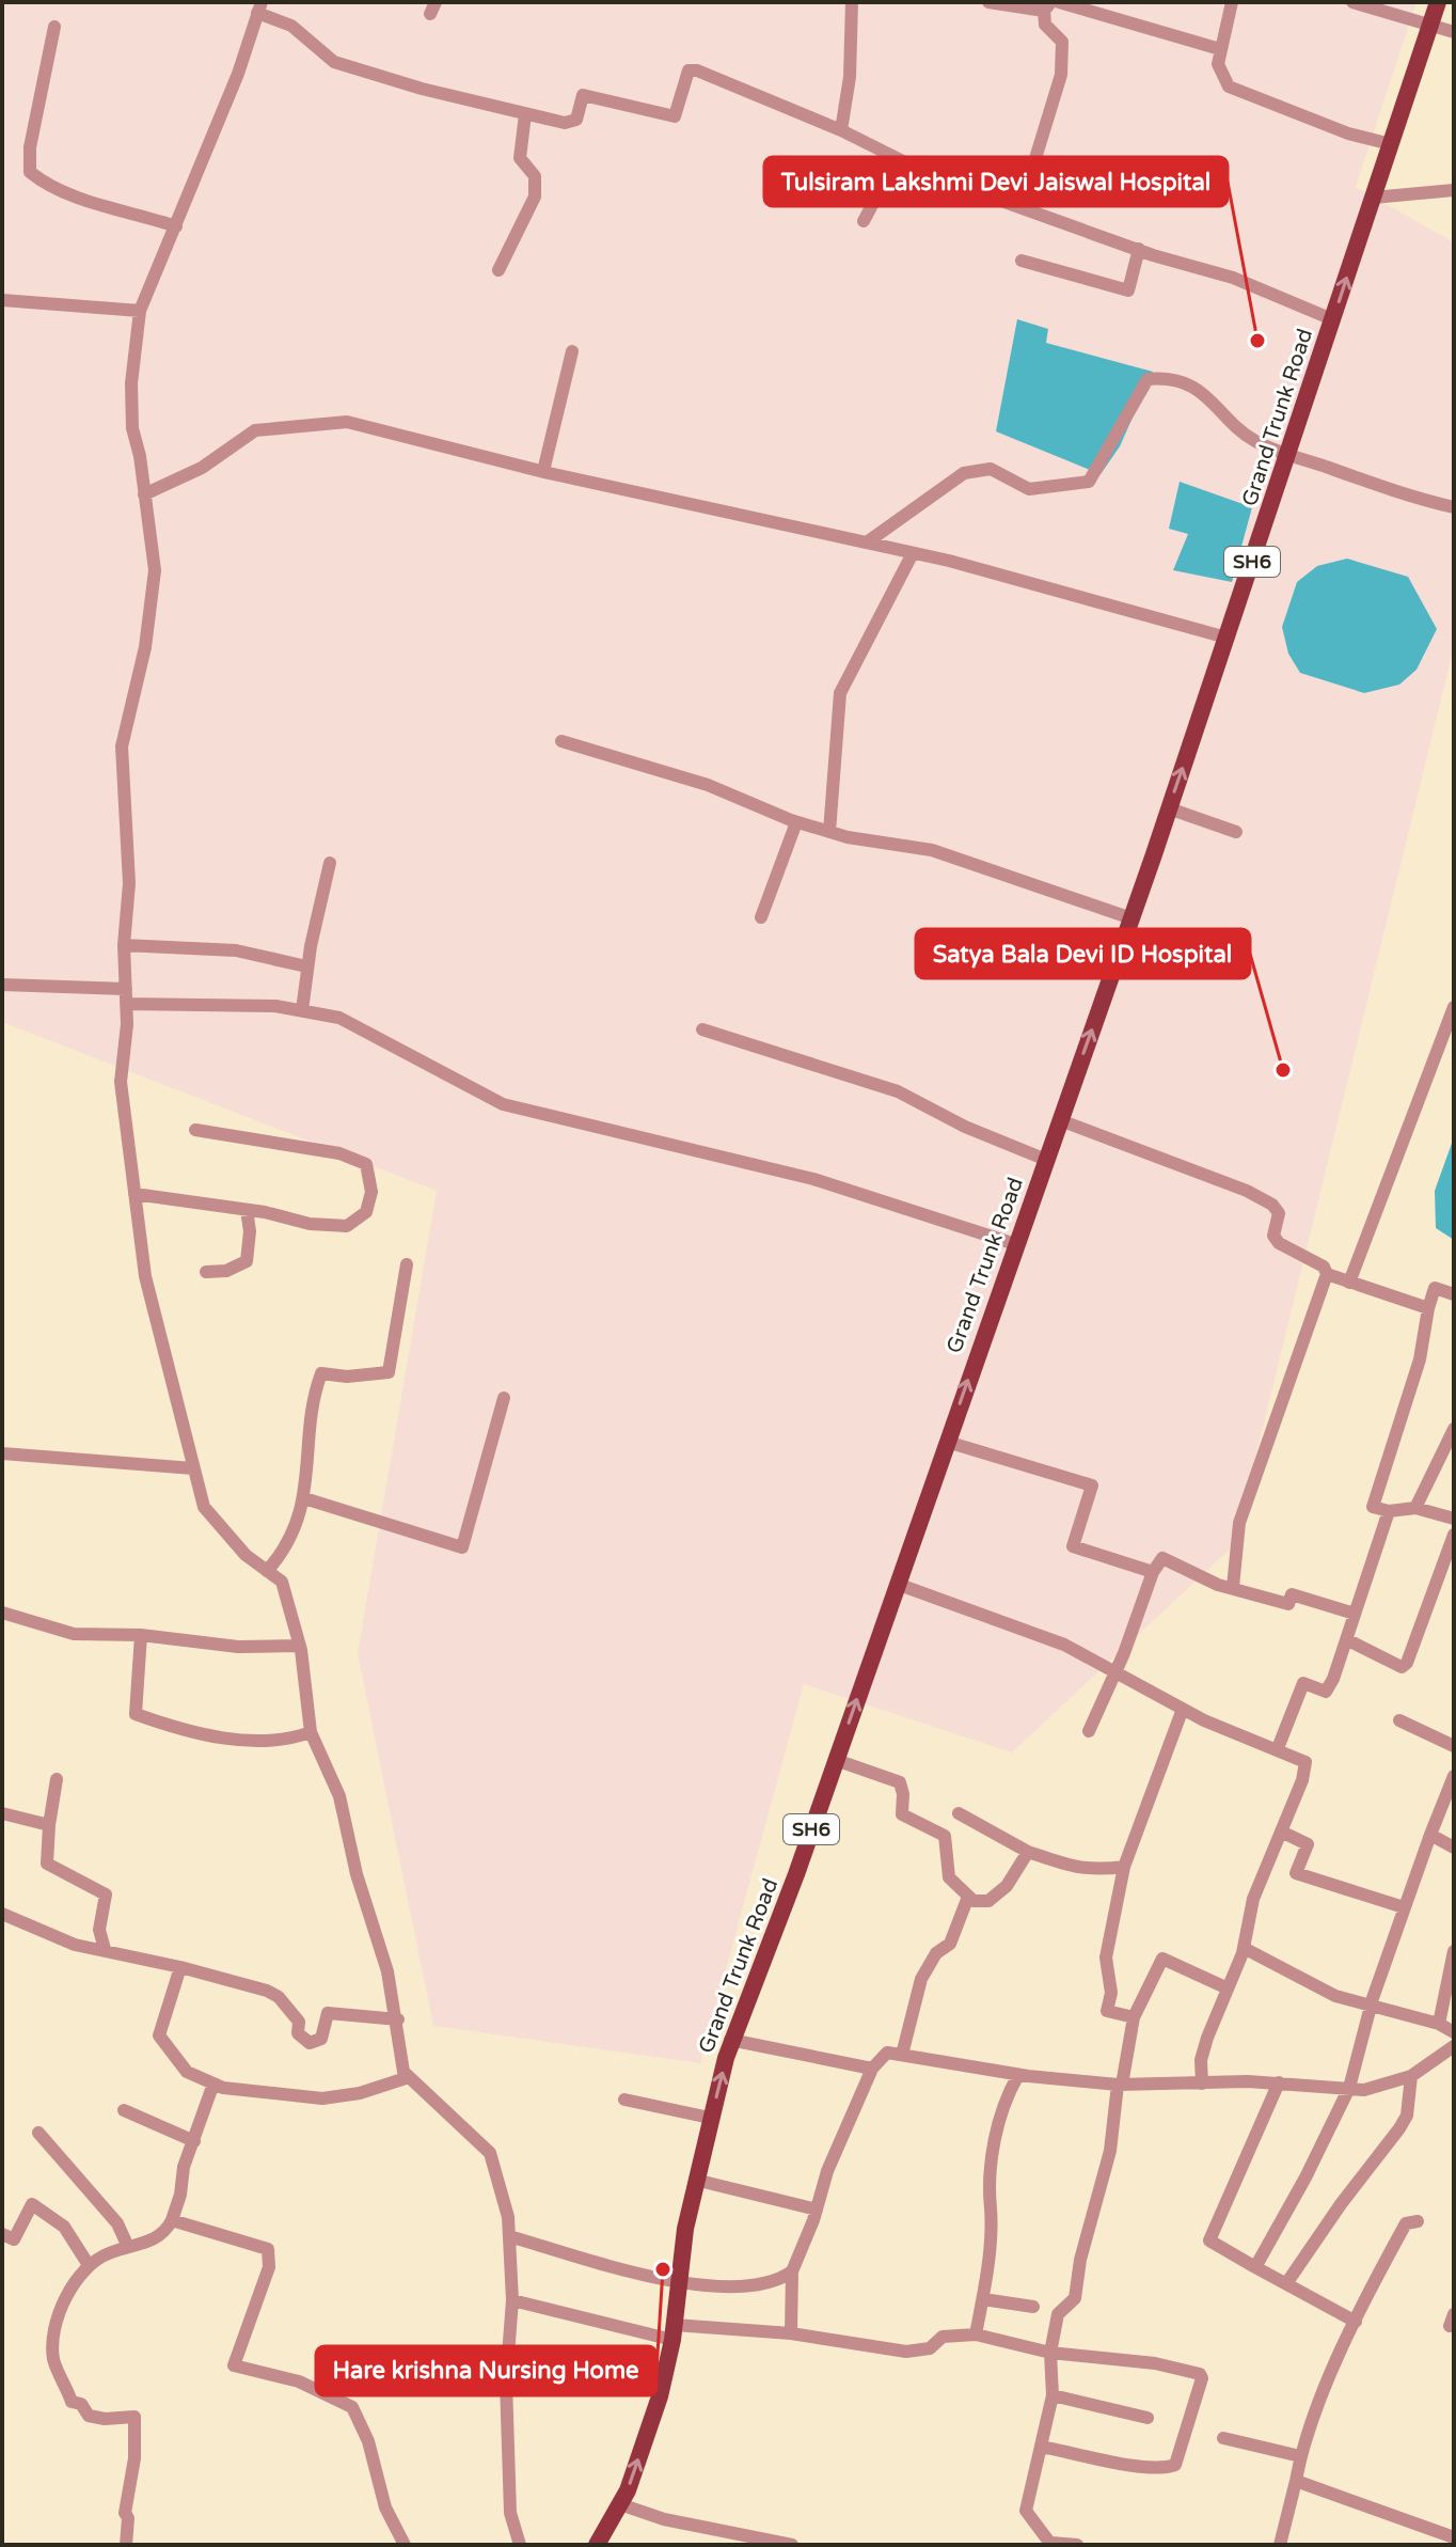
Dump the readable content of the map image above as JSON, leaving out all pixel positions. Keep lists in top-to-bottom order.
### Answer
{
  "streets": {
    "main road": ["Grand Trunk Road", "SH6"]
  },
  "one_way": ["Grand Trunk Road"],
  "places": ["Tulsiram Lakshmi Devi Jaiswal Hospital", "Satya Bala Devi ID Hospital", "Hare krishna Nursing Home"]
}
